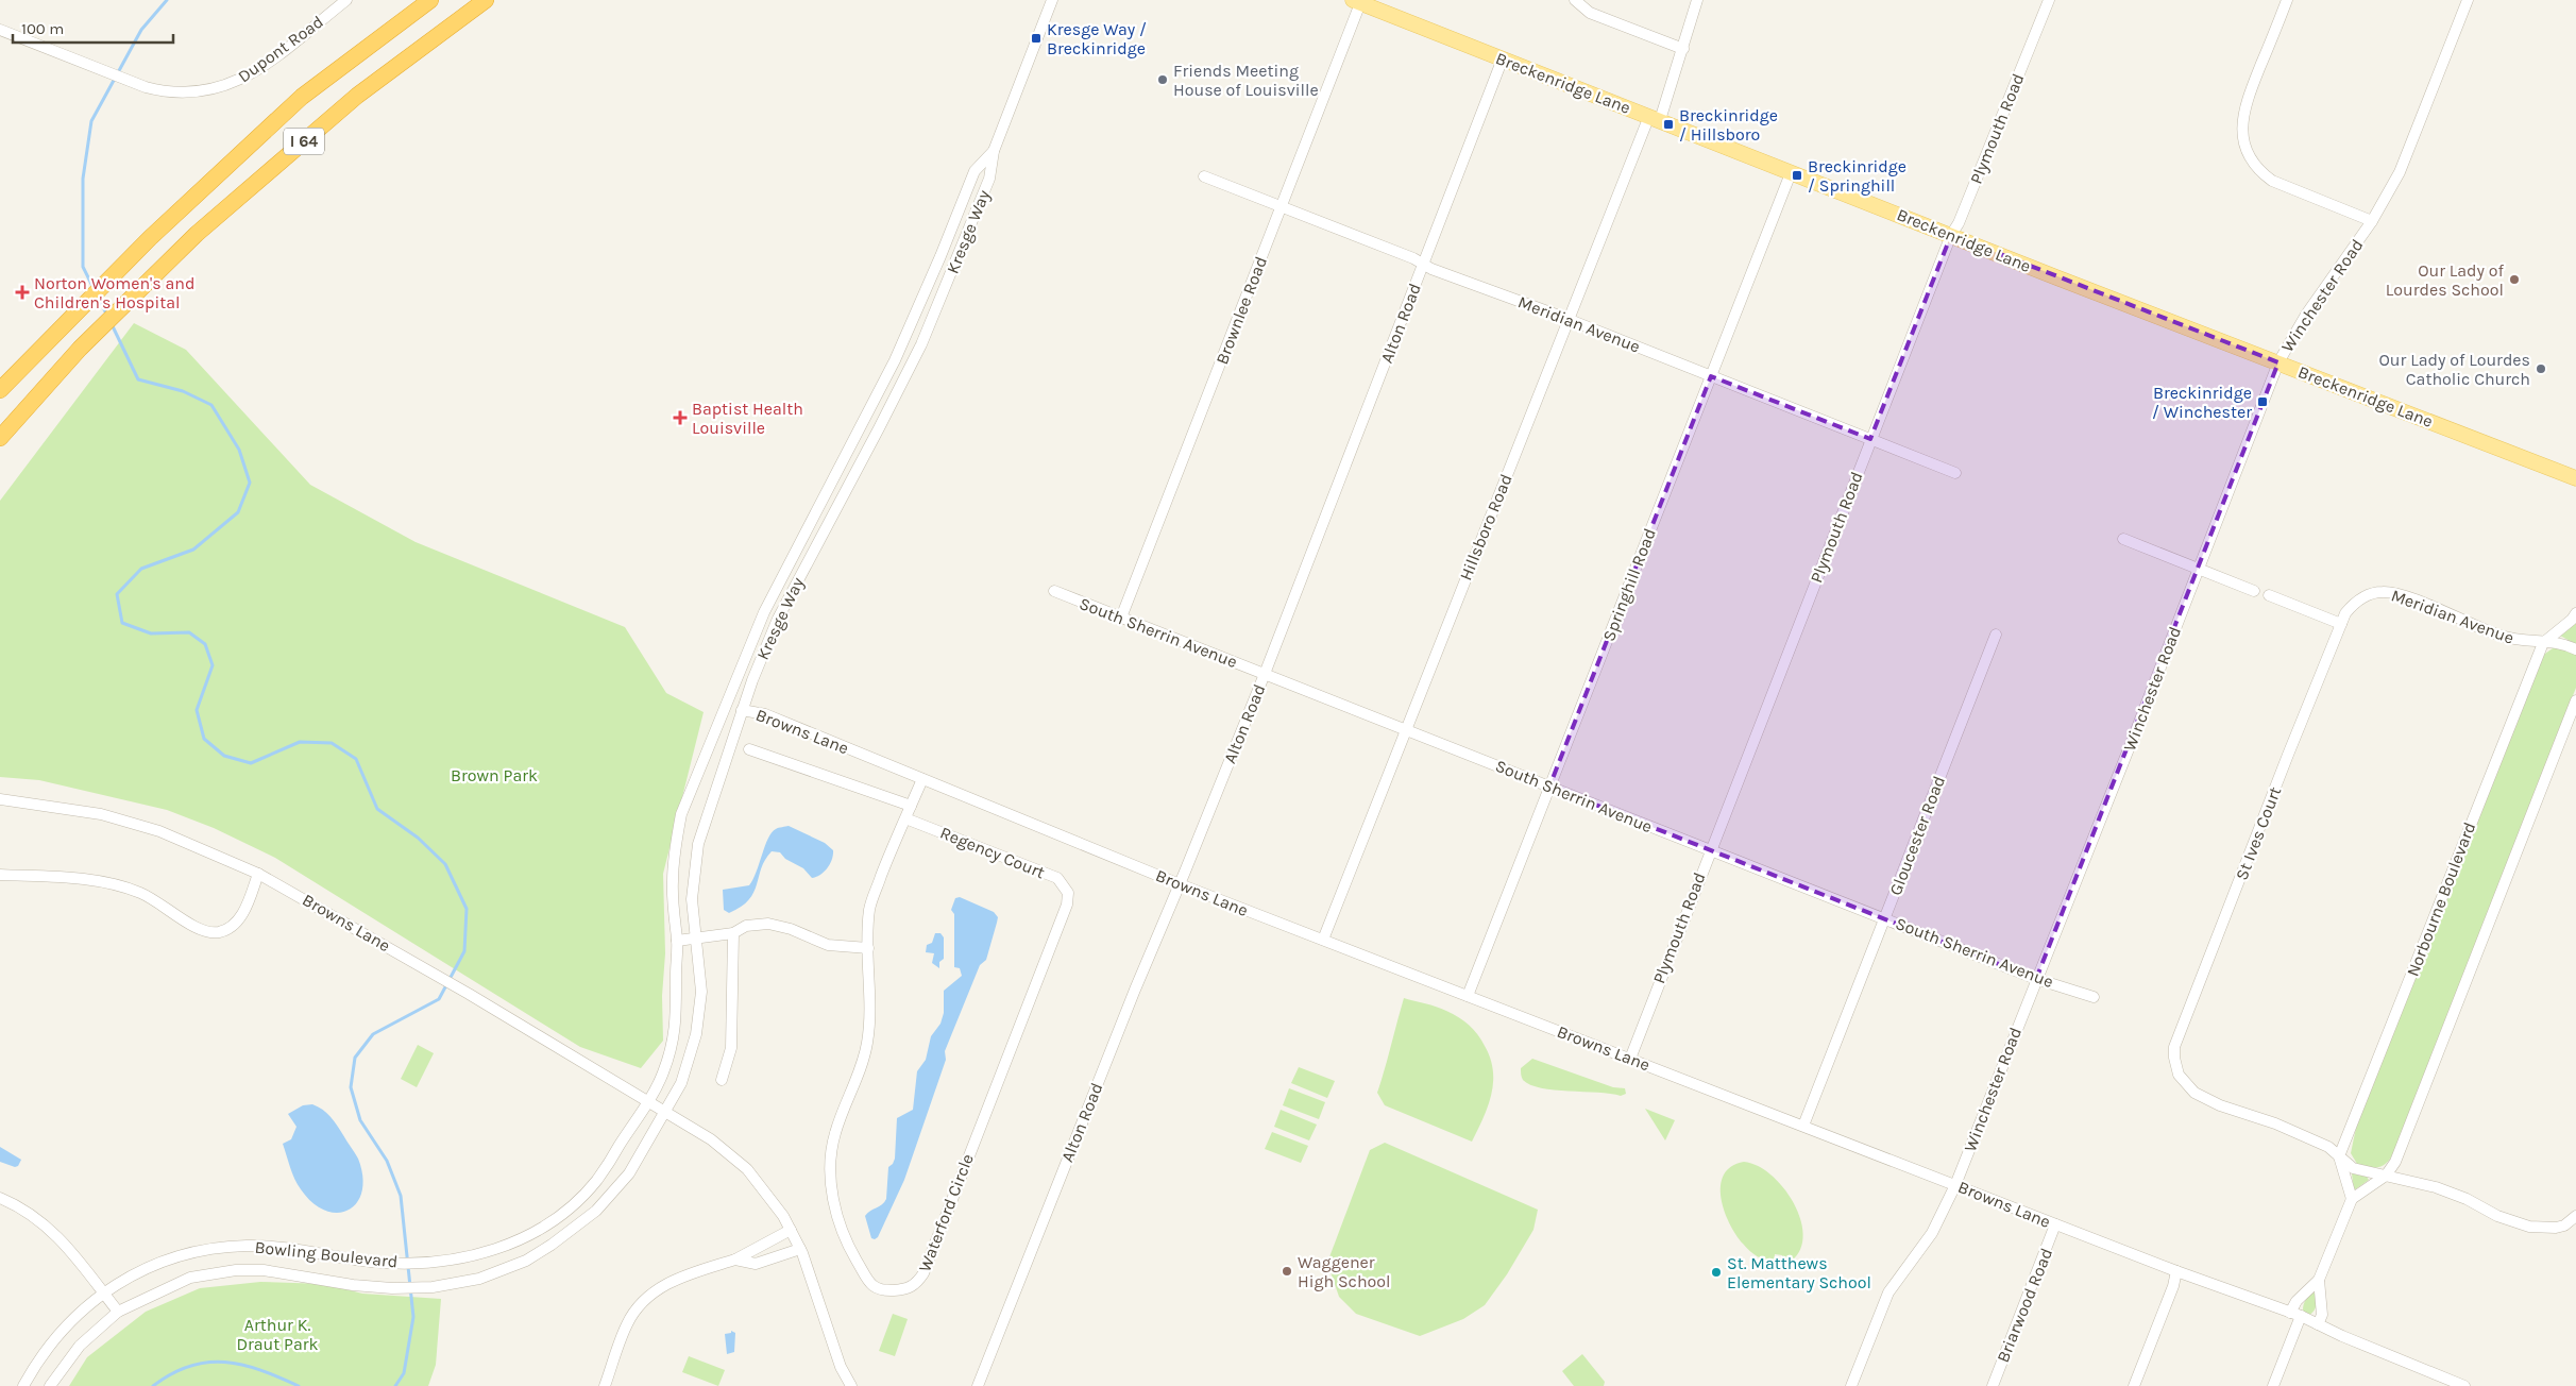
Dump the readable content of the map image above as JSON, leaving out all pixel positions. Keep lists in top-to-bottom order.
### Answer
{
  "streets": {
    "highway": ["I 64"],
    "main road": ["Breckenridge Lane"],
    "street": [
      "Dupont Road",
      "Plymouth Road",
      "Kresge Way",
      "Winchester Road",
      "Brownlee Road",
      "Alton Road",
      "Meridian Avenue",
      "Hillsboro Road",
      "Springhill Road",
      "South Sherrin Avenue",
      "Browns Lane",
      "St Ives Court",
      "Gloucester Road",
      "Regency Court",
      "Norbourne Boulevard",
      "Waterford Circle",
      "Bowling Boulevard",
      "Briarwood Road"
    ]
  },
  "crossings": [
    ["Breckenridge Lane", "Plymouth Road"],
    ["Breckenridge Lane", "Winchester Road"],
    ["Breckenridge Lane", "Brownlee Road"],
    ["Breckenridge Lane", "Alton Road"],
    ["Breckenridge Lane", "Hillsboro Road"],
    ["Breckenridge Lane", "Springhill Road"],
    ["Plymouth Road", "Meridian Avenue"],
    ["Plymouth Road", "South Sherrin Avenue"],
    ["Plymouth Road", "Browns Lane"],
    ["Kresge Way", "Browns Lane"],
    ["Kresge Way", "Bowling Boulevard"],
    ["Winchester Road", "South Sherrin Avenue"],
    ["Winchester Road", "Browns Lane"],
    ["Brownlee Road", "Meridian Avenue"],
    ["Brownlee Road", "South Sherrin Avenue"],
    ["Alton Road", "Meridian Avenue"],
    ["Alton Road", "South Sherrin Avenue"],
    ["Alton Road", "Browns Lane"],
    ["Meridian Avenue", "Hillsboro Road"],
    ["Meridian Avenue", "Springhill Road"],
    ["Meridian Avenue", "St Ives Court"],
    ["Meridian Avenue", "Norbourne Boulevard"],
    ["Hillsboro Road", "South Sherrin Avenue"],
    ["Hillsboro Road", "Browns Lane"],
    ["Springhill Road", "South Sherrin Avenue"],
    ["Springhill Road", "Browns Lane"],
    ["South Sherrin Avenue", "Gloucester Road"],
    ["Browns Lane", "Gloucester Road"],
    ["Browns Lane", "Waterford Circle"],
    ["Browns Lane", "Bowling Boulevard"],
    ["Browns Lane", "Briarwood Road"],
    ["St Ives Court", "Norbourne Boulevard"],
    ["Regency Court", "Waterford Circle"]
  ],
  "parks": ["Brown Park", "Arthur K. Draut Park"],
  "places": {
    "transit": [
      "Kresge Way / Breckinridge",
      "Breckinridge / Hillsboro",
      "Breckinridge / Springhill",
      "Breckinridge / Winchester"
    ],
    "other": [
      "Friends Meeting House of Louisville",
      "Our Lady of Lourdes School",
      "Our Lady of Lourdes Catholic Church",
      "Waggener High School",
      "St. Matthews Elementary School"
    ],
    "health": ["Norton Women's and Children's Hospital", "Baptist Health Louisville"]
  },
  "scale_bar": "100 m"
}
